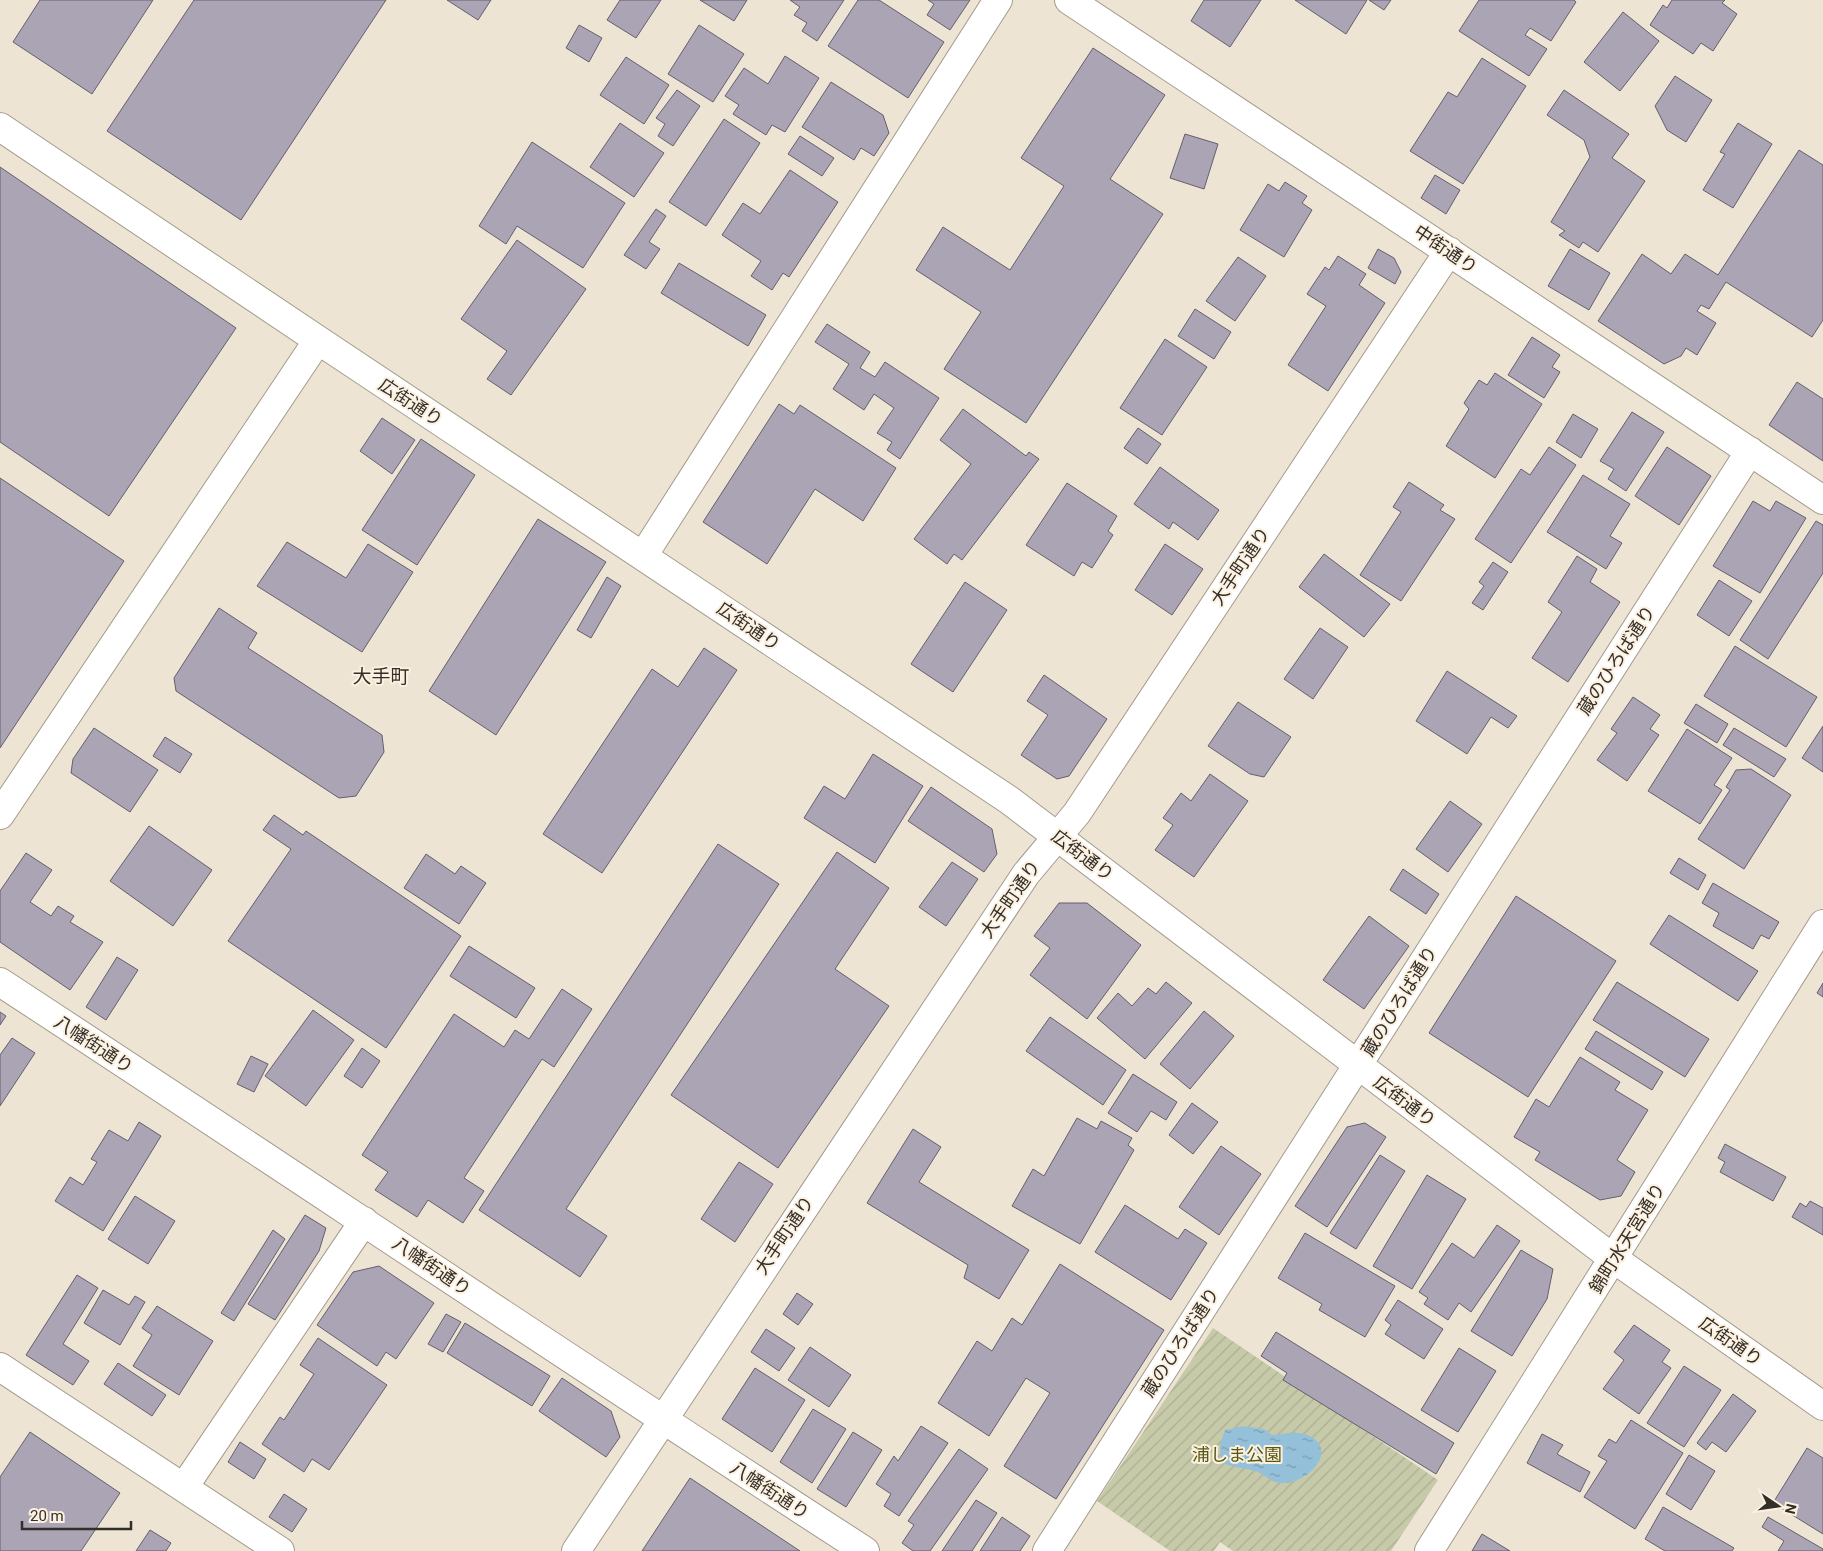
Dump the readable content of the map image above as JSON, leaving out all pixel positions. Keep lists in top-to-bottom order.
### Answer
{
  "streets": {
    "street": [
      "中街通り",
      "広街通り",
      "大手町通り",
      "蔵のひろば通り",
      "八幡街通り",
      "錦町水天宮通り"
    ]
  },
  "crossings": [
    ["中街通り", "大手町通り"],
    ["中街通り", "蔵のひろば通り"],
    ["広街通り", "大手町通り"],
    ["広街通り", "蔵のひろば通り"],
    ["広街通り", "錦町水天宮通り"],
    ["大手町通り", "八幡街通り"]
  ],
  "districts": ["大手町"],
  "parks": ["浦しま公園"],
  "scale_bar": "20 m",
  "north": "right"
}
